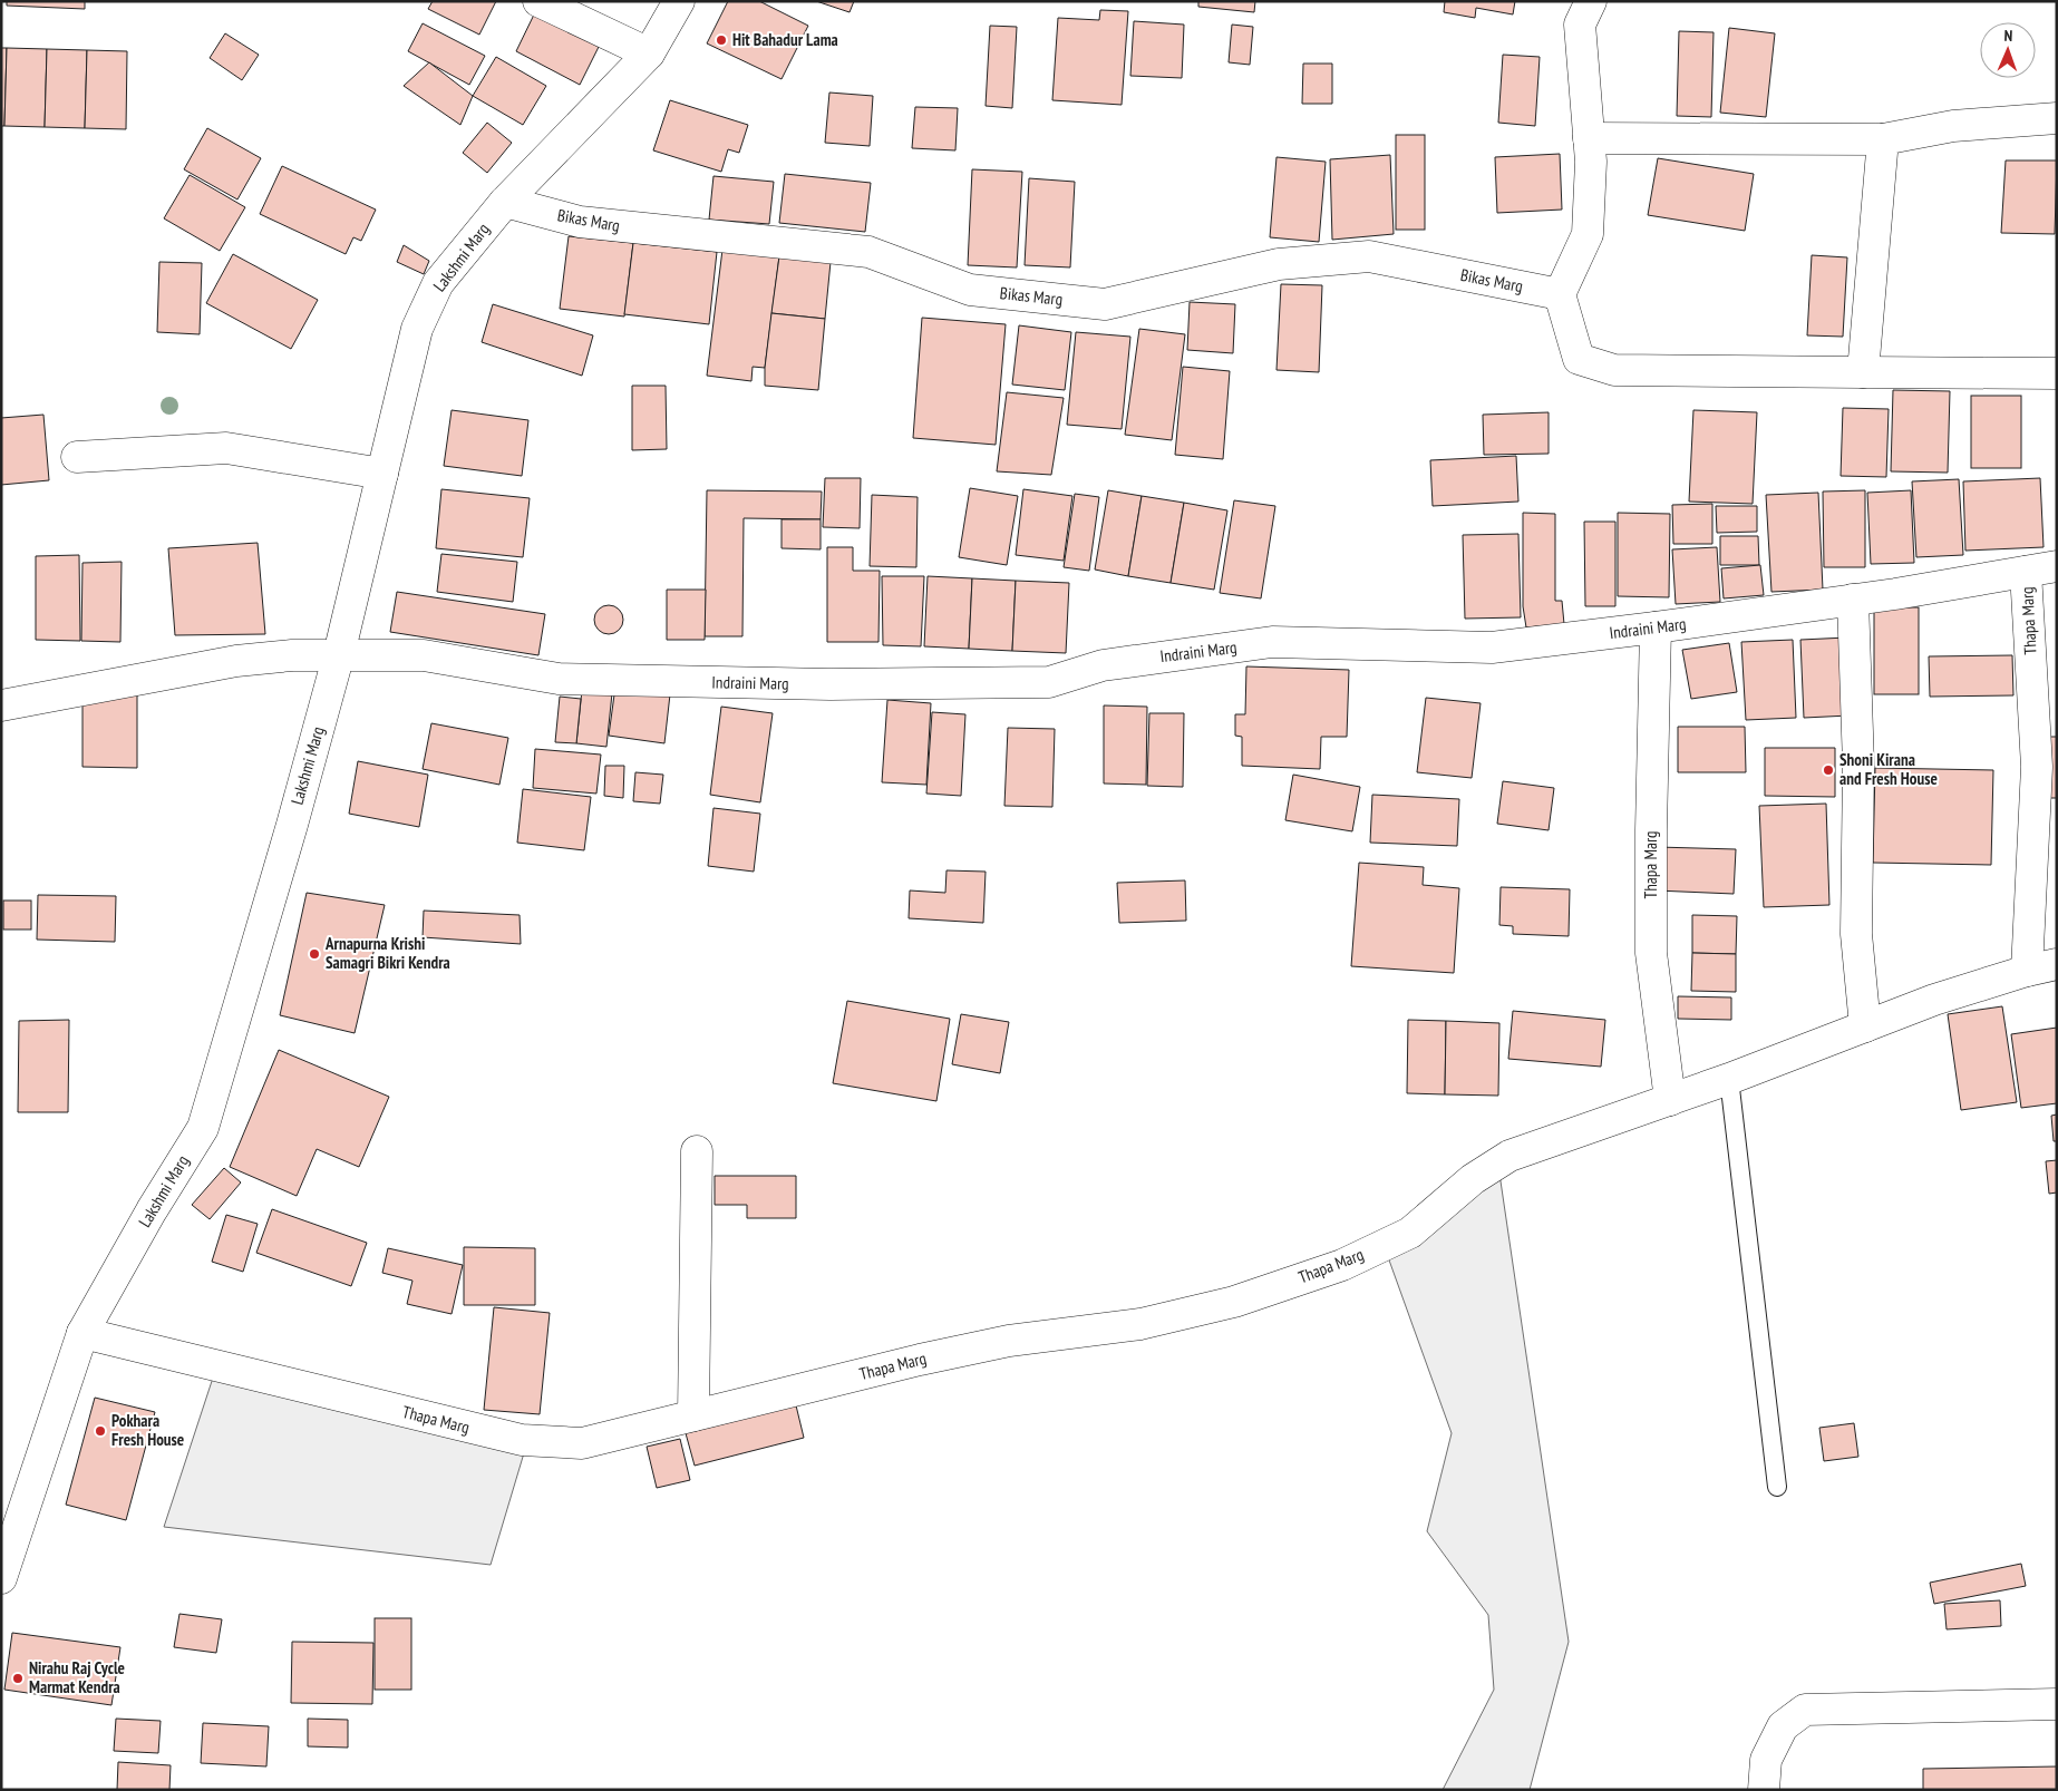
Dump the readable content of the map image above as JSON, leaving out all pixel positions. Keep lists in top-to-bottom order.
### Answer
{
  "streets": {
    "street": [
      "Bikas Marg",
      "Lakshmi Marg",
      "Thapa Marg",
      "Indraini Marg"
    ]
  },
  "crossings": [
    ["Bikas Marg", "Lakshmi Marg"],
    ["Lakshmi Marg", "Thapa Marg"],
    ["Lakshmi Marg", "Indraini Marg"],
    ["Thapa Marg", "Indraini Marg"]
  ],
  "places": [
    "Hit Bahadur Lama",
    "Shoni Kirana and Fresh House",
    "Arnapurna Krishi Samagri Bikri Kendra",
    "Pokhara Fresh House",
    "Nirahu Raj Cycle Marmat Kendra"
  ],
  "north": "top"
}
